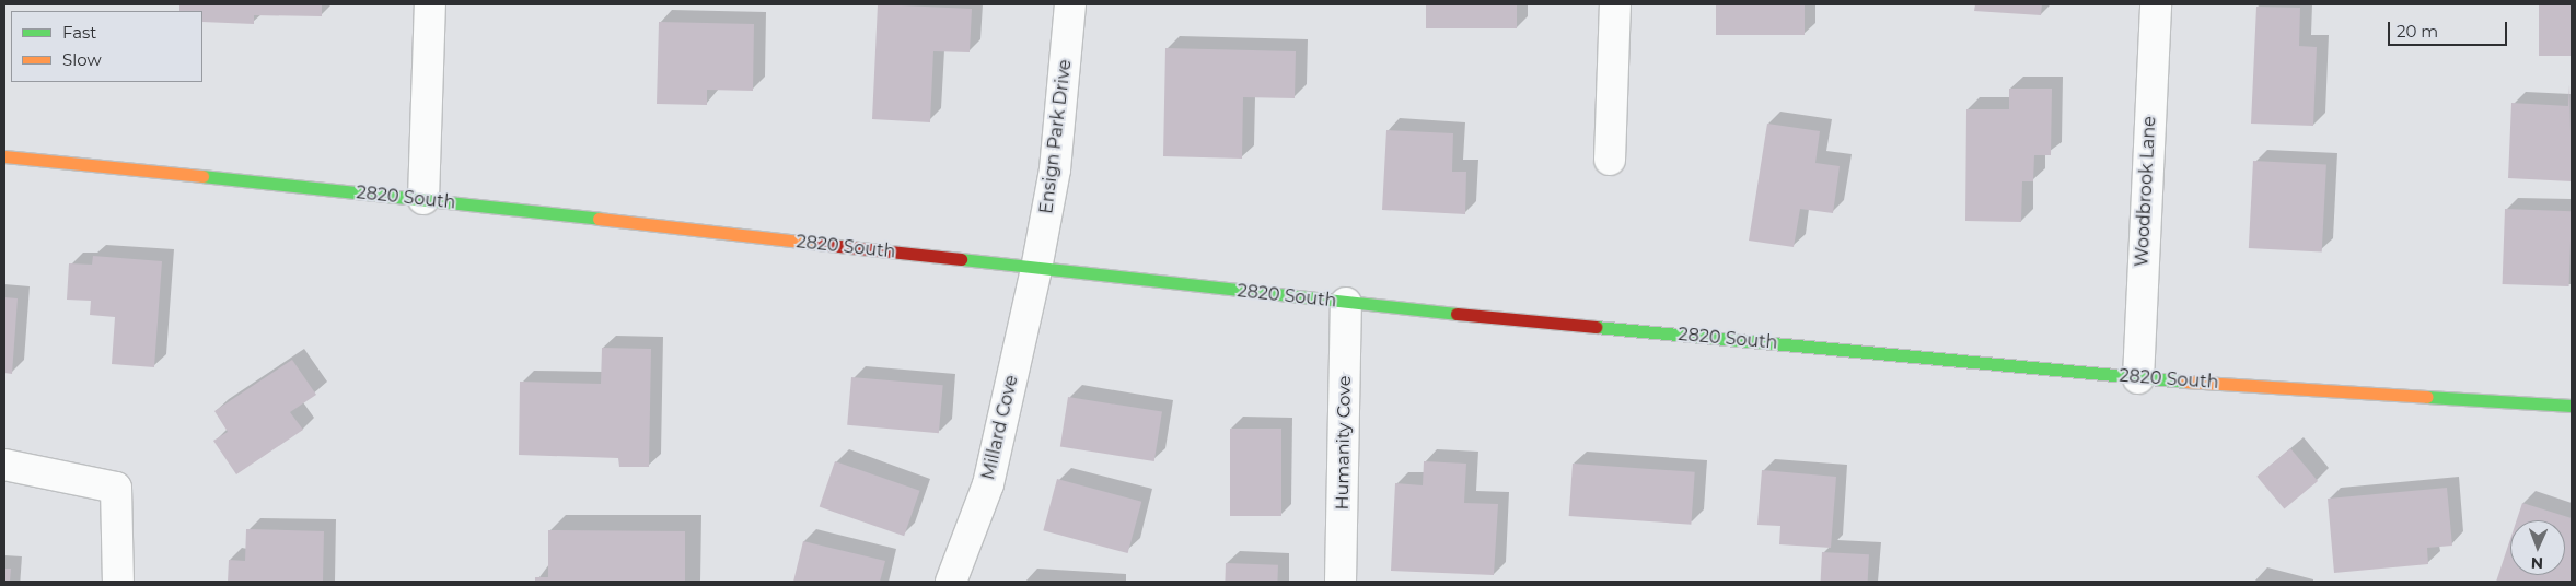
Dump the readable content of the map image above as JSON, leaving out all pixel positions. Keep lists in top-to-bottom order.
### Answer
{
  "streets": {
    "street": [
      "Ensign Park Drive",
      "Woodbrook Lane",
      "2820 South",
      "Millard Cove",
      "Humanity Cove"
    ]
  },
  "crossings": [
    ["Ensign Park Drive", "2820 South"],
    ["Ensign Park Drive", "Millard Cove"],
    ["Woodbrook Lane", "2820 South"],
    ["2820 South", "Millard Cove"],
    ["2820 South", "Humanity Cove"]
  ],
  "legend": ["Fast", "Slow"],
  "scale_bar": "20 m",
  "north": "bottom"
}
